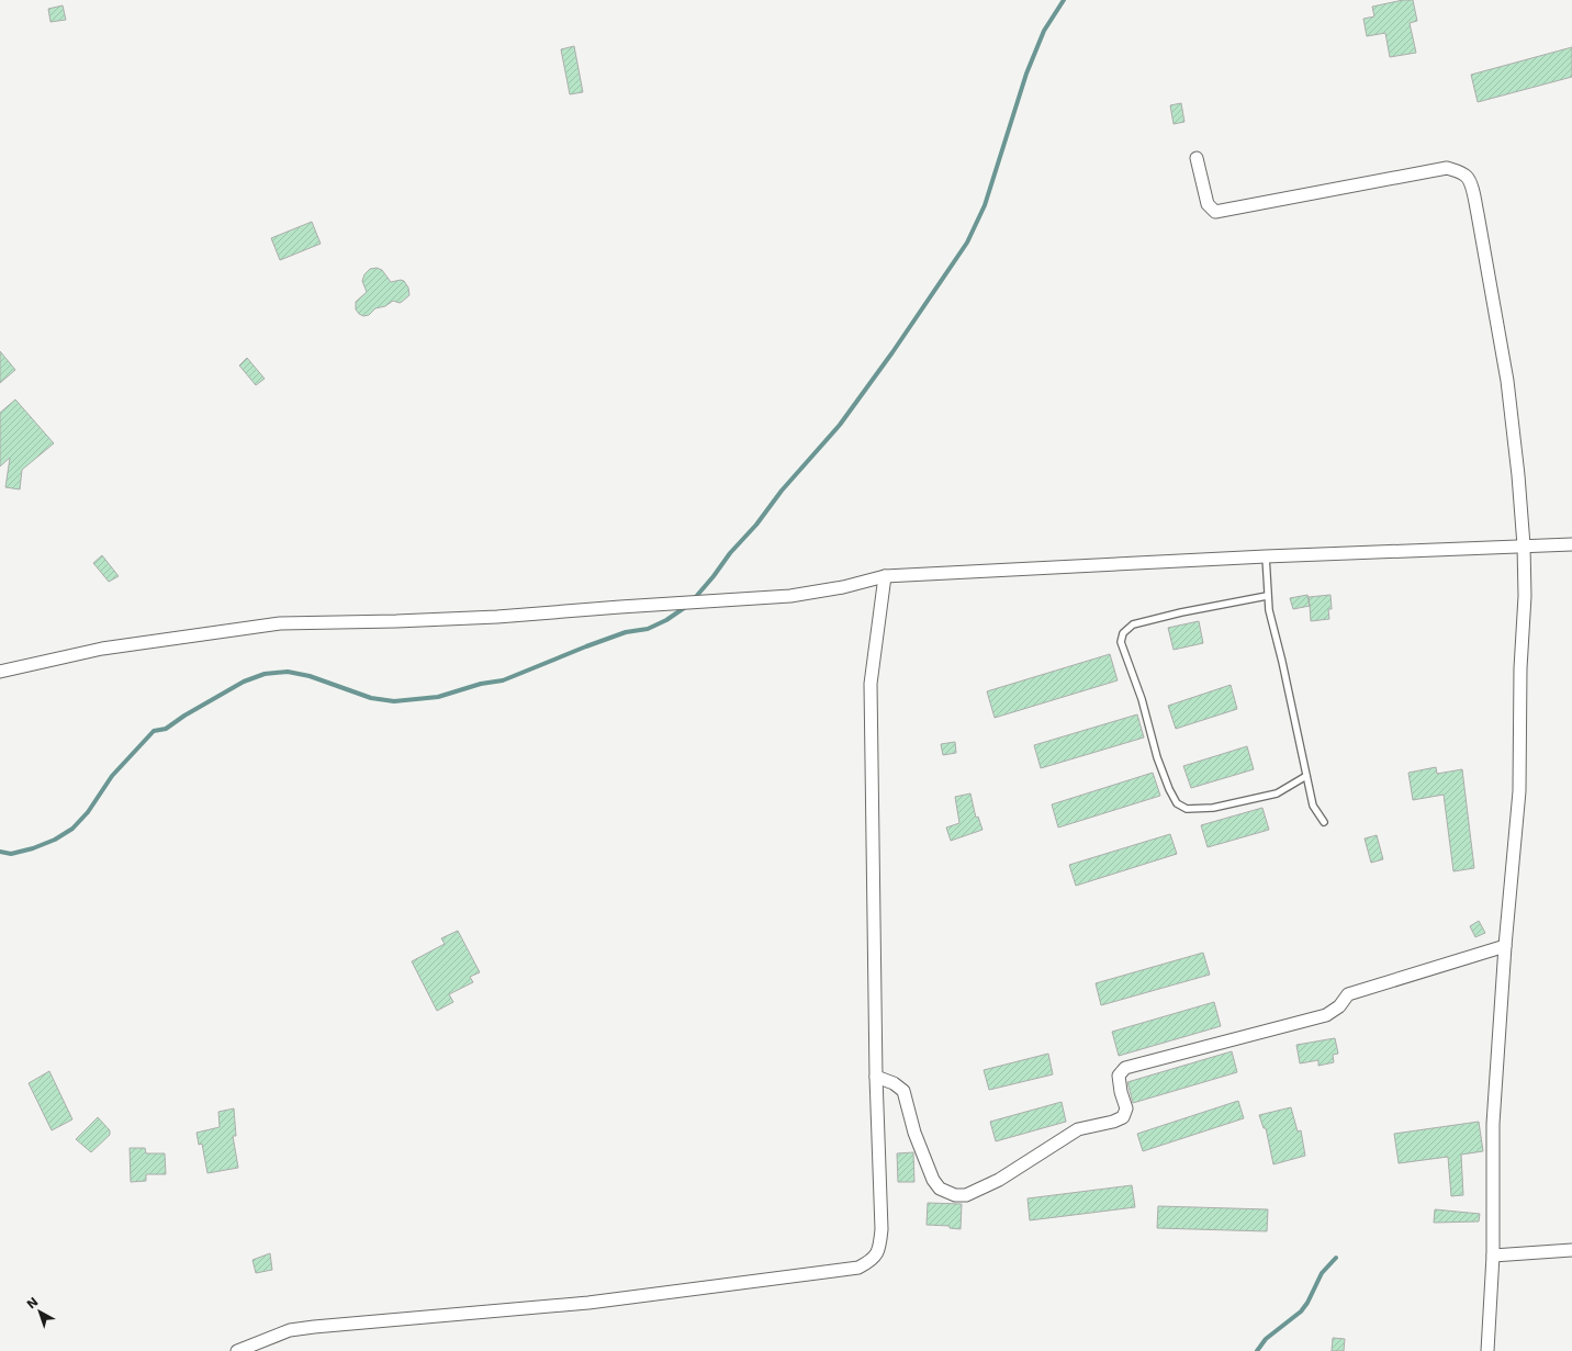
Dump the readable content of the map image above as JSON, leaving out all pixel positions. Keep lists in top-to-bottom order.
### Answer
{
  "north": "top left"
}
